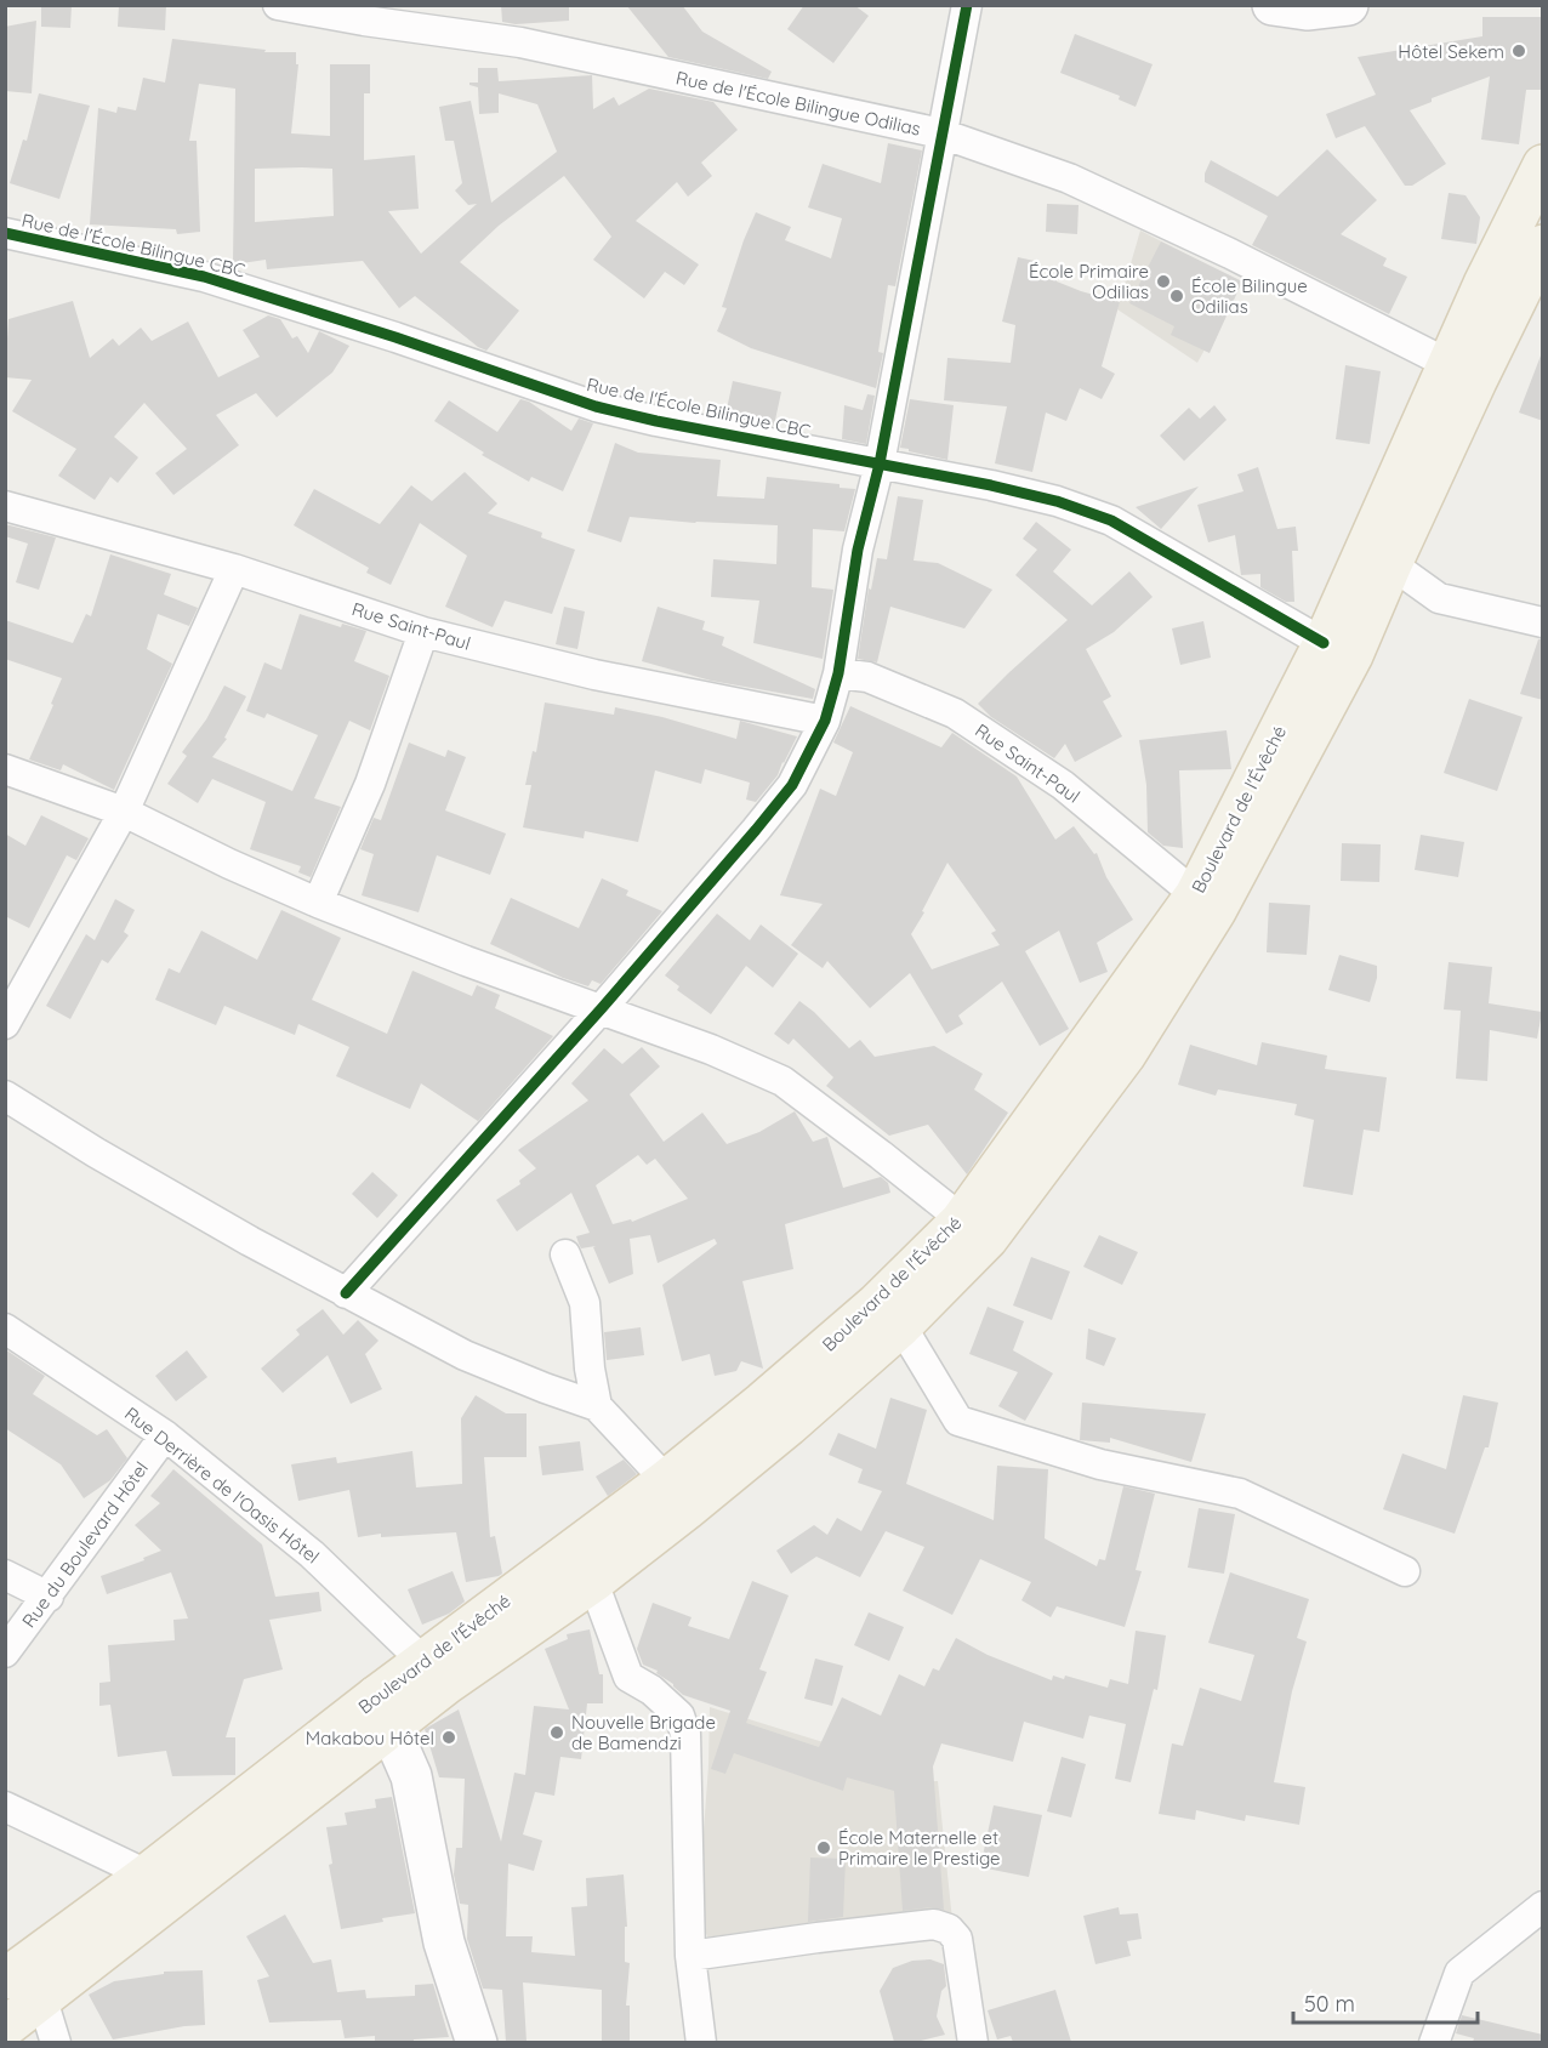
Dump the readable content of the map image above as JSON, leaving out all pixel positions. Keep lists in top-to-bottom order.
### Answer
{
  "streets": {
    "main road": ["Boulevard de l'Évêché"],
    "street": [
      "Rue de l'École Bilingue Odilias",
      "Rue de l'École Bilingue CBC",
      "Rue Saint-Paul",
      "Rue Derrière de l'Oasis Hôtel",
      "Rue du Boulevard Hôtel"
    ]
  },
  "crossings": [
    ["Rue de l'École Bilingue Odilias", "Boulevard de l'Évêché"],
    ["Rue de l'École Bilingue CBC", "Boulevard de l'Évêché"],
    ["Rue Saint-Paul", "Boulevard de l'Évêché"],
    ["Boulevard de l'Évêché", "Rue Derrière de l'Oasis Hôtel"],
    ["Rue Derrière de l'Oasis Hôtel", "Rue du Boulevard Hôtel"]
  ],
  "places": [
    "Hôtel Sekem",
    "École Primaire Odilias",
    "École Bilingue Odilias",
    "Nouvelle Brigade de Bamendzi",
    "Makabou Hôtel",
    "École Maternelle et Primaire le Prestige"
  ],
  "scale_bar": "50 m"
}
